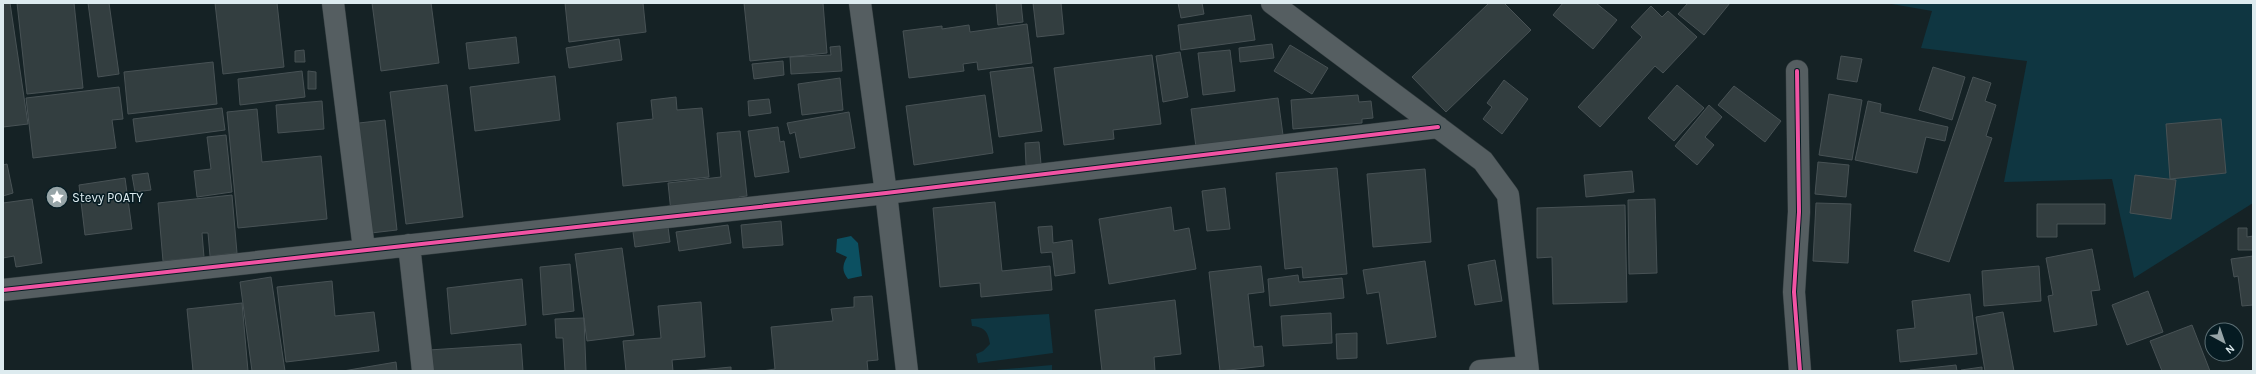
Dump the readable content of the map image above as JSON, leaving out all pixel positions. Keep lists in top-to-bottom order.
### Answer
{
  "places": {
    "place": ["Stevy POATY"]
  },
  "north": "bottom right"
}
